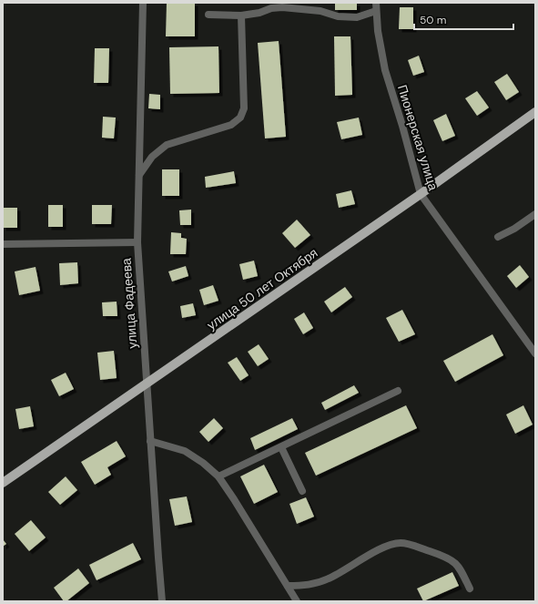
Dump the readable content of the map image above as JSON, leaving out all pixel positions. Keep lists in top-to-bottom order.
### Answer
{
  "streets": {
    "main road": ["улица 50 лет Октября"],
    "street": ["Пионерская улица", "улица Фадеева"]
  },
  "crossings": [
    ["Пионерская улица", "улица 50 лет Октября"],
    ["улица 50 лет Октября", "улица Фадеева"]
  ],
  "scale_bar": "50 m"
}
